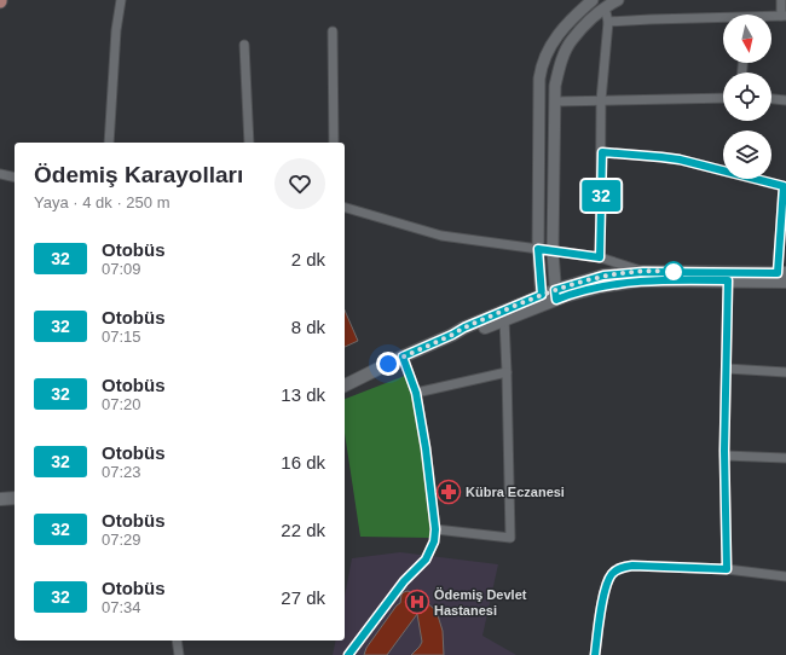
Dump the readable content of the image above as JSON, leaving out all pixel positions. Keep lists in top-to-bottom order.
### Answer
{
  "places": {
    "pharmacy": ["Kübra Eczanesi"],
    "hospital": ["Ödemiş Devlet Hastanesi"]
  },
  "lines": ["bus line 32"],
  "north": "bottom",
  "page": {
    "on_map": "32",
    "heading": ["Ödemiş Karayolları", "Yaya · 4 dk · 250 m"],
    "list": [
      {
        "mark": "32",
        "name": "Otobüs",
        "note": "07:09",
        "value": "2 dk"
      },
      {
        "mark": "32",
        "name": "Otobüs",
        "note": "07:15",
        "value": "8 dk"
      },
      {
        "mark": "32",
        "name": "Otobüs",
        "note": "07:20",
        "value": "13 dk"
      },
      {
        "mark": "32",
        "name": "Otobüs",
        "note": "07:23",
        "value": "16 dk"
      },
      {
        "mark": "32",
        "name": "Otobüs",
        "note": "07:29",
        "value": "22 dk"
      },
      {
        "mark": "32",
        "name": "Otobüs",
        "note": "07:34",
        "value": "27 dk"
      }
    ]
  }
}
